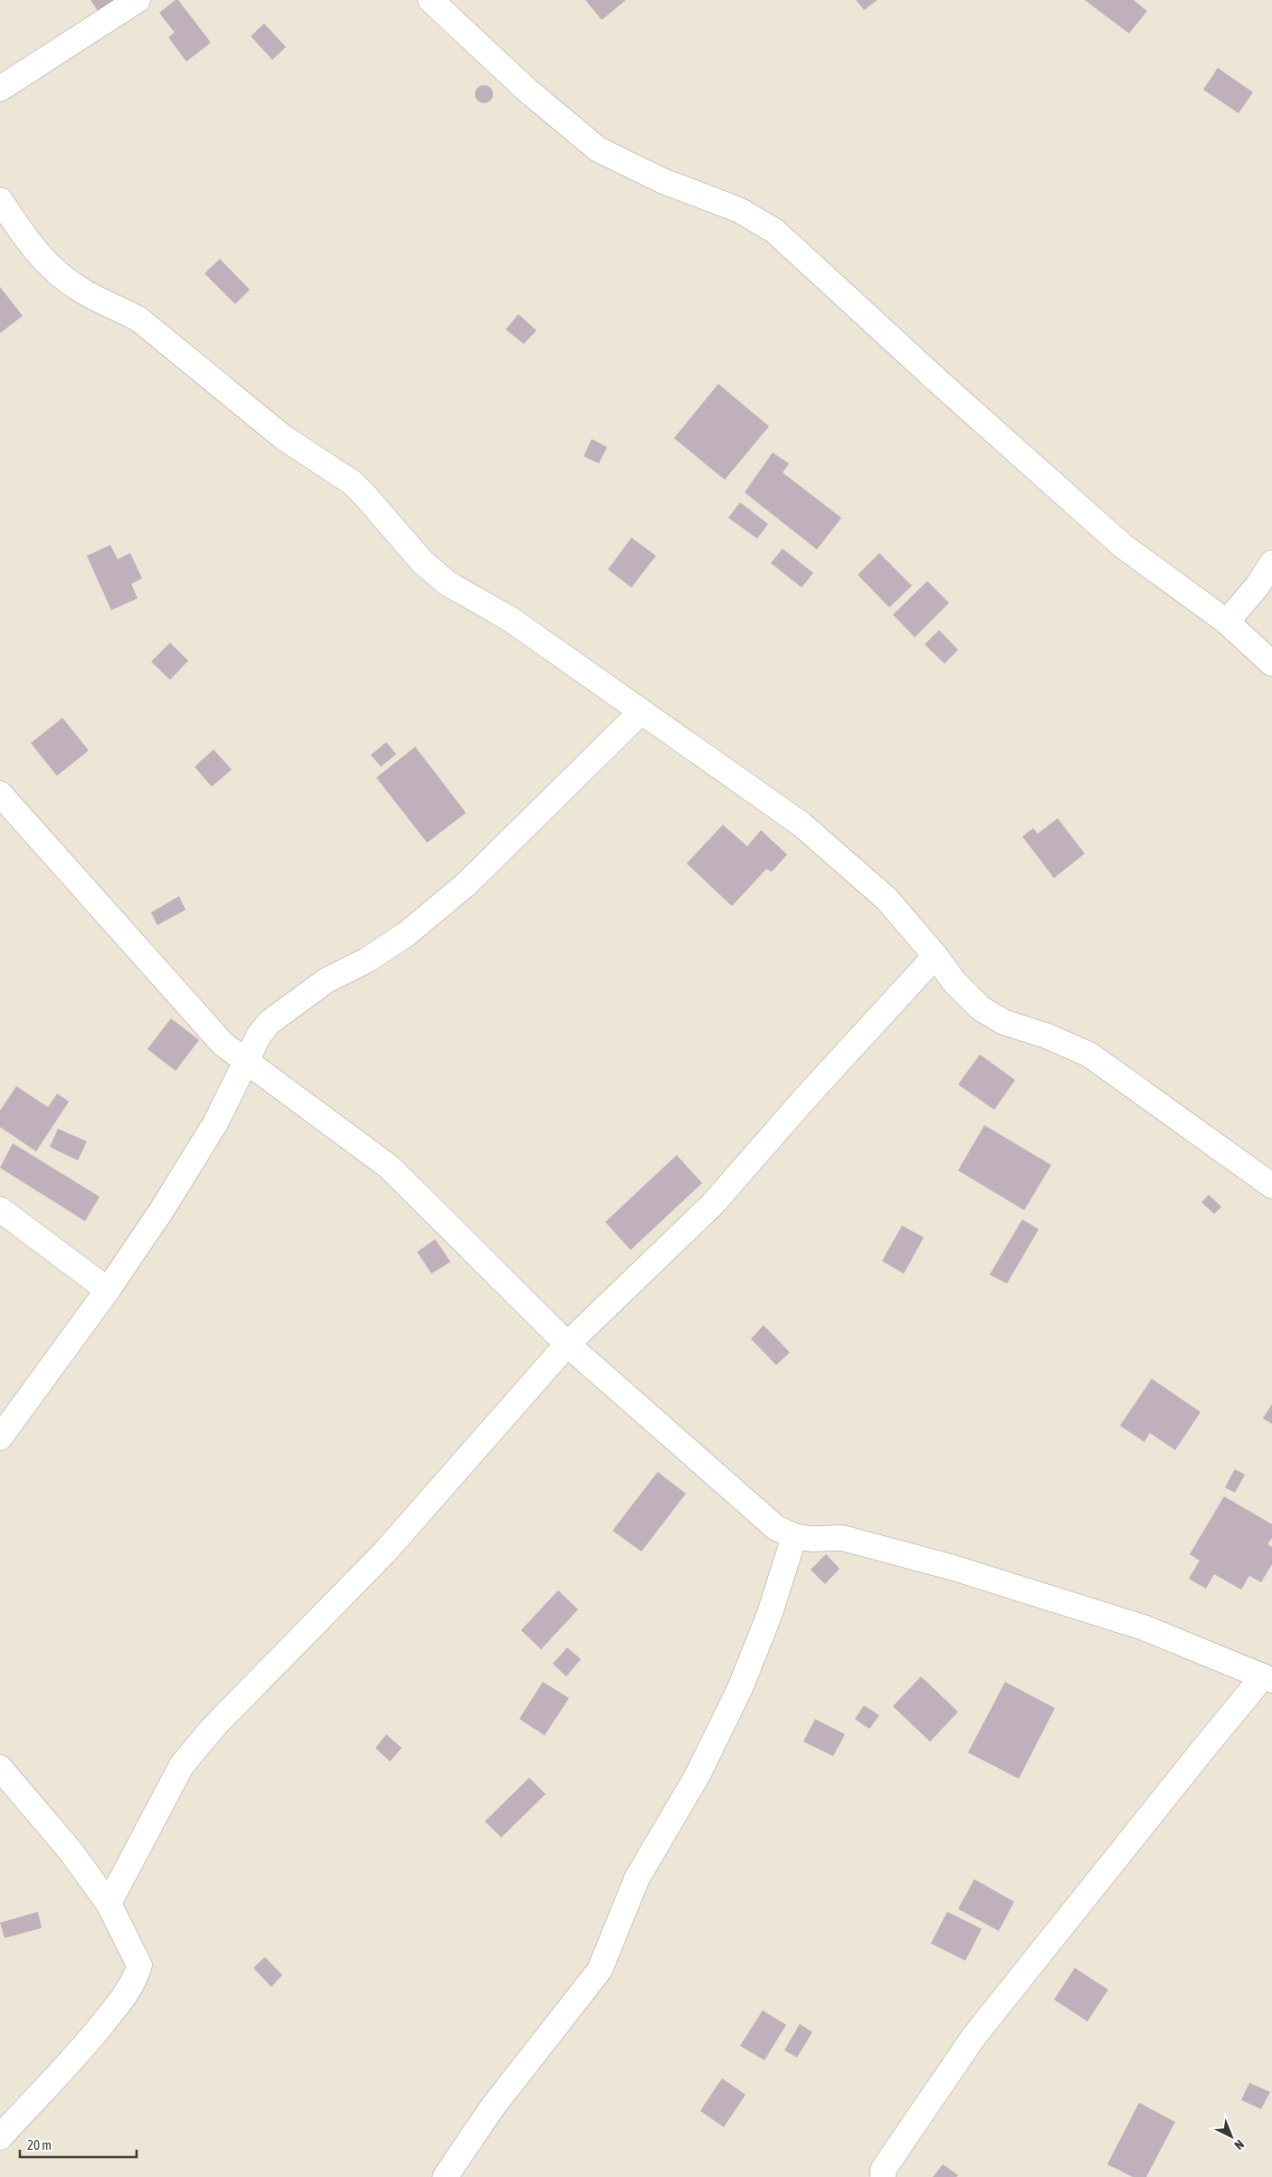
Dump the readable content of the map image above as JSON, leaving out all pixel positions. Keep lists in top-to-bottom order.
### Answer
{
  "scale_bar": "20 m",
  "north": "bottom right"
}
